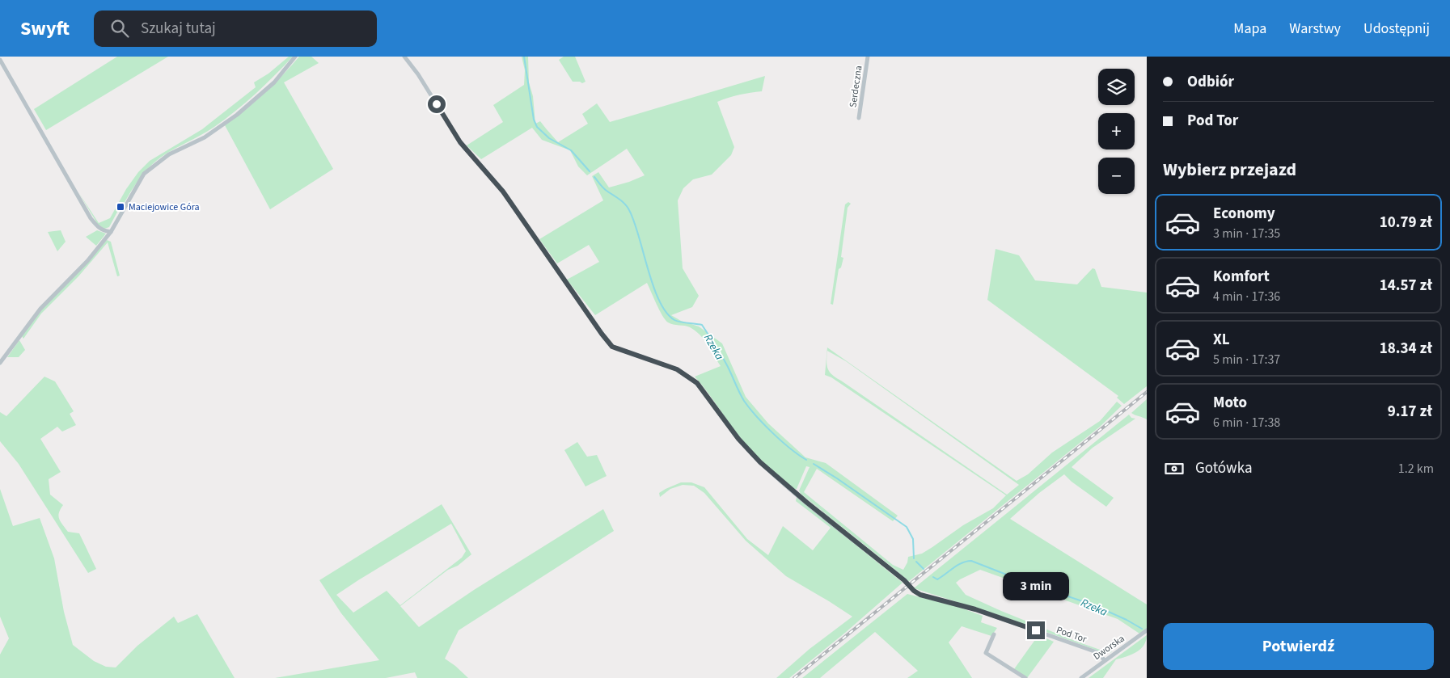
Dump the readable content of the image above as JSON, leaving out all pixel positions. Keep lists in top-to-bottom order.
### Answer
{
  "streets": {
    "street": ["Serdeczna", "Pod Tor", "Dworska"]
  },
  "crossings": [
    ["Pod Tor", "Dworska"]
  ],
  "water": ["Rzeka"],
  "places": {
    "transit": ["Maciejowice Góra"]
  },
  "page": {
    "header": "Swyft",
    "search": "Szukaj tutaj",
    "nav": ["Mapa", "Warstwy", "Udostępnij"],
    "banner": ["Odbiór", "Pod Tor"],
    "map_buttons": ["+", "−"],
    "heading": "Wybierz przejazd",
    "list": [
      {
        "name": "Economy",
        "note": "3 min · 17:35",
        "value": "10.79 zł"
      },
      {
        "name": "Komfort",
        "note": "4 min · 17:36",
        "value": "14.57 zł"
      },
      {
        "name": "XL",
        "note": "5 min · 17:37",
        "value": "18.34 zł"
      },
      {
        "name": "Moto",
        "note": "6 min · 17:38",
        "value": "9.17 zł"
      }
    ],
    "pay": ["Gotówka", "1.2 km"],
    "bubble": "3 min",
    "buttons": "Potwierdź"
  }
}
